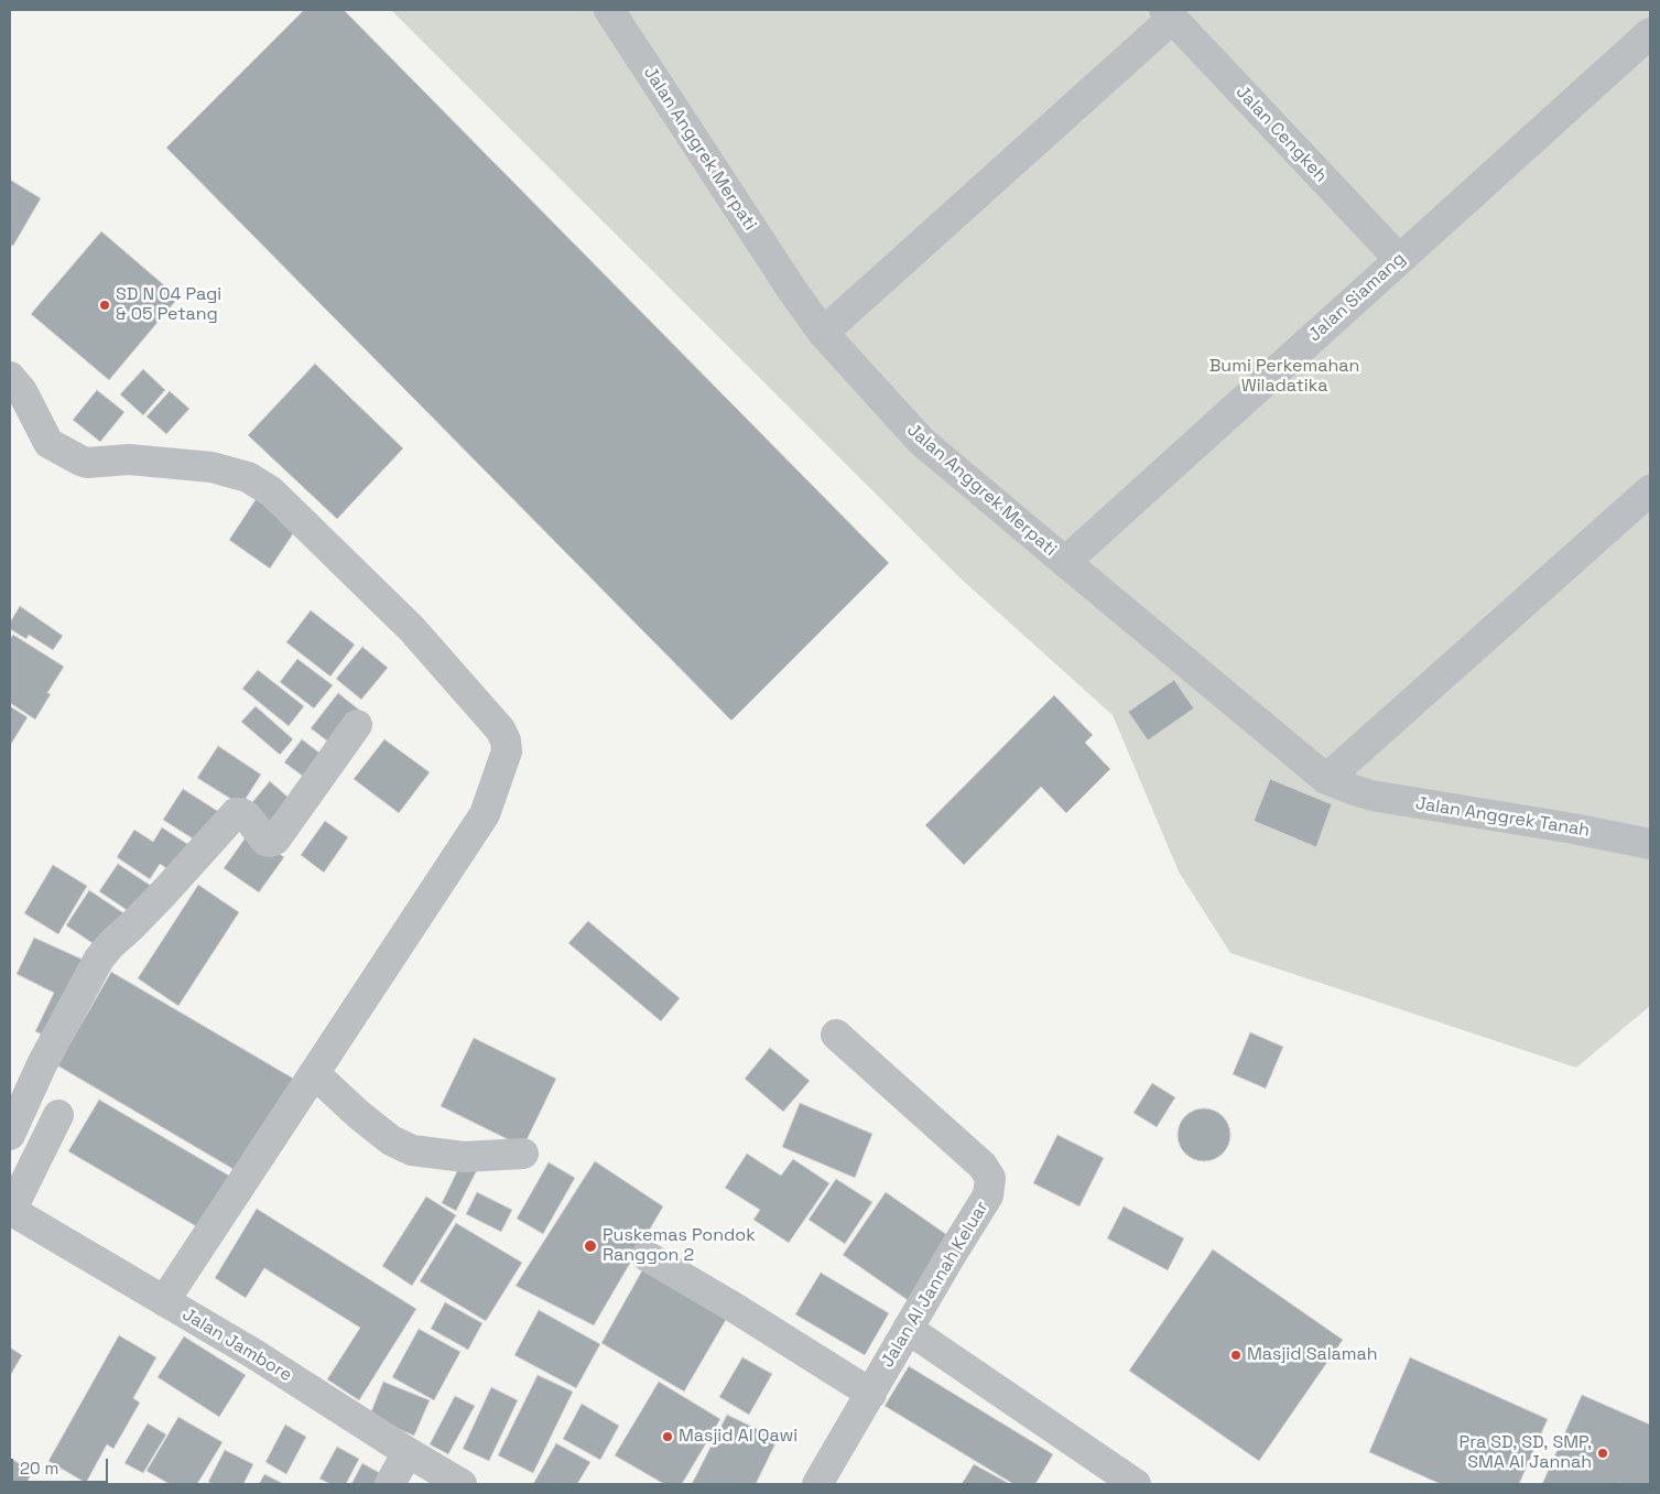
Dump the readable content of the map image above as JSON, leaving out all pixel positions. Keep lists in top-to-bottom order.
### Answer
{
  "streets": {
    "street": [
      "Jalan Cengkeh",
      "Jalan Anggrek Merpati",
      "Jalan Siamang",
      "Jalan Anggrek Tanah",
      "Jalan Al Jannah Keluar",
      "Jalan Jambore"
    ]
  },
  "crossings": [
    ["Jalan Cengkeh", "Jalan Siamang"],
    ["Jalan Anggrek Merpati", "Jalan Siamang"],
    ["Jalan Anggrek Merpati", "Jalan Anggrek Tanah"]
  ],
  "parks": ["Bumi Perkemahan Wiladatika"],
  "places": [
    "SD N 04 Pagi & 05 Petang",
    "Puskemas Pondok Ranggon 2",
    "Masjid Salamah",
    "Masjid Al Qawi",
    "Pra SD, SD, SMP, SMA Al Jannah"
  ],
  "scale_bar": "20 m"
}
